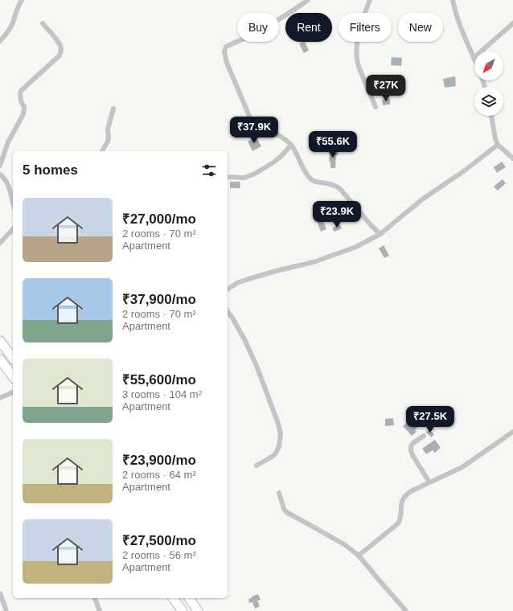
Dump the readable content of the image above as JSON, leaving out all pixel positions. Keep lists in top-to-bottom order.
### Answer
{
  "north": "bottom left",
  "page": {
    "chip": [
      "Buy",
      "Rent",
      "Filters",
      "New"
    ],
    "price": [
      "₹27K",
      "₹37.9K",
      "₹55.6K",
      "₹23.9K",
      "₹27.5K"
    ],
    "heading": "5 homes",
    "list": [
      {
        "name": "₹27,000/mo",
        "note": "2 rooms · 70 m² · Apartment"
      },
      {
        "name": "₹37,900/mo",
        "note": "2 rooms · 70 m² · Apartment"
      },
      {
        "name": "₹55,600/mo",
        "note": "3 rooms · 104 m² · Apartment"
      },
      {
        "name": "₹23,900/mo",
        "note": "2 rooms · 64 m² · Apartment"
      },
      {
        "name": "₹27,500/mo",
        "note": "2 rooms · 56 m² · Apartment"
      }
    ]
  }
}
